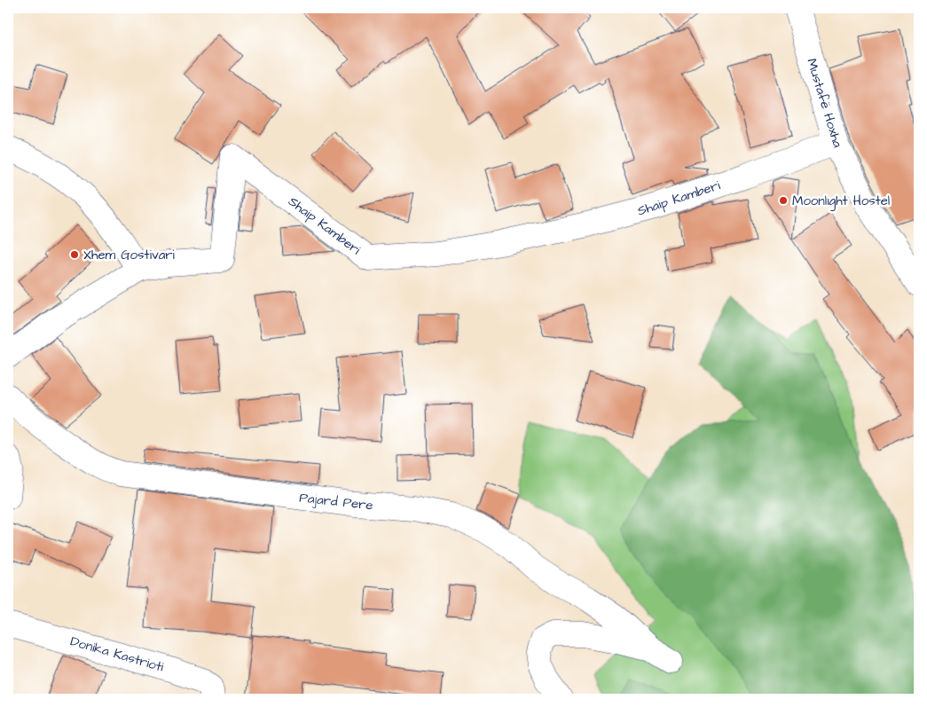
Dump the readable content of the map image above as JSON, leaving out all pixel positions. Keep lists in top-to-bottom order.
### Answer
{
  "streets": {
    "street": [
      "Mustafë Hoxha",
      "Shaip Kamberi",
      "Pajard Pere",
      "Donika Kastrioti"
    ]
  },
  "crossings": [
    ["Mustafë Hoxha", "Shaip Kamberi"]
  ],
  "places": ["Moonlıght Hostel", "Xhem Gostivari"]
}
